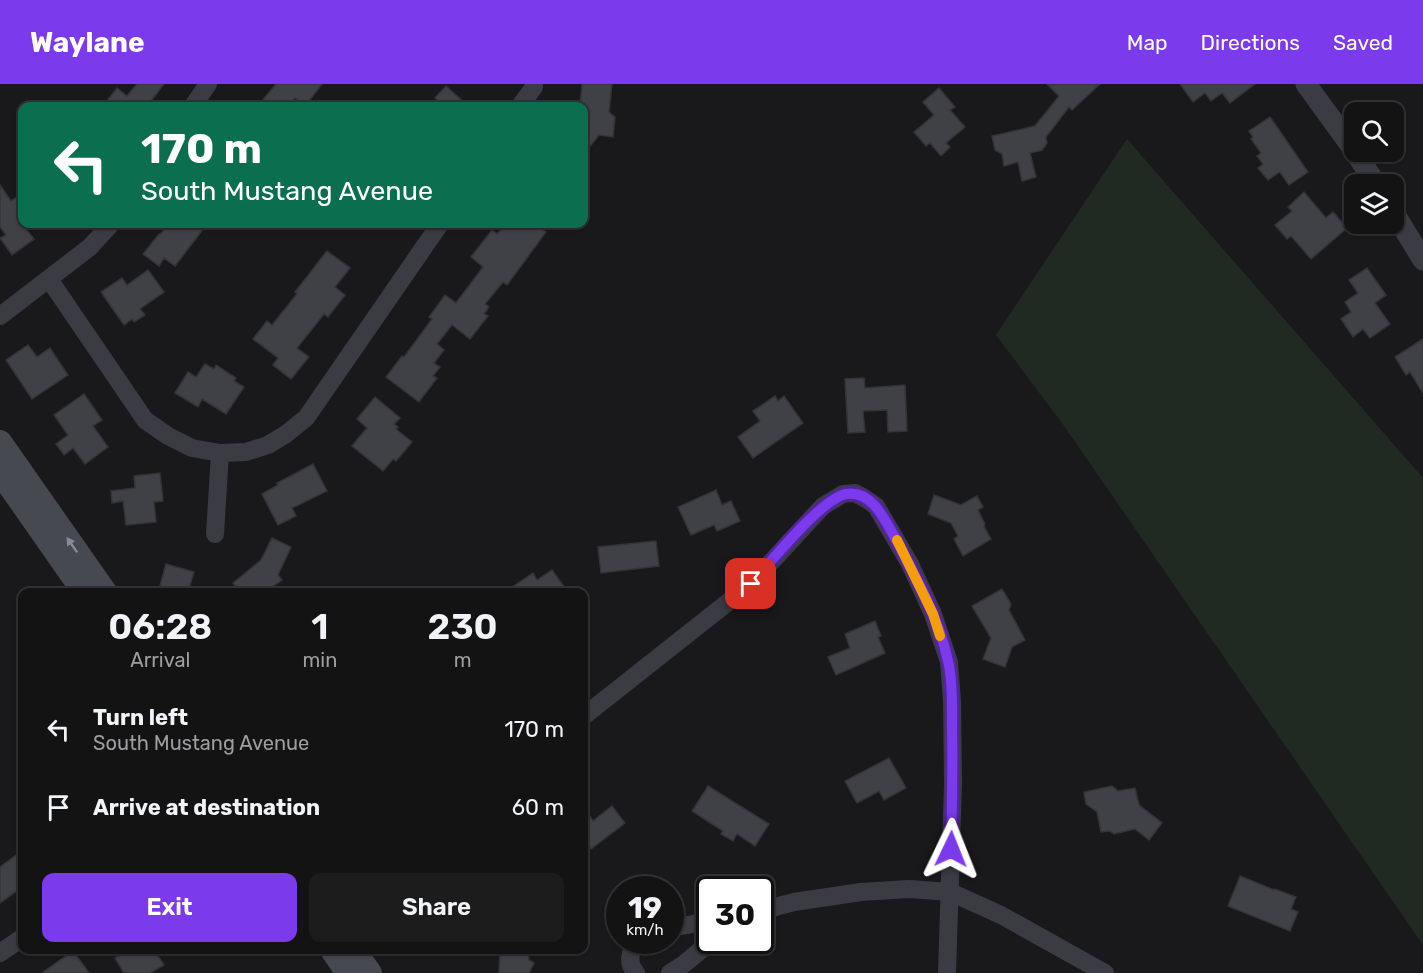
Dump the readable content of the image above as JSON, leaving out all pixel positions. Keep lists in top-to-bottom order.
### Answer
{
  "page": {
    "header": "Waylane",
    "nav": ["Map", "Directions", "Saved"],
    "turn": ["170 m", "South Mustang Avenue"],
    "eta": [
      "06:28",
      "Arrival",
      "1",
      "min",
      "230",
      "m"
    ],
    "list": [
      {
        "name": "Turn left",
        "note": "South Mustang Avenue",
        "value": "170 m"
      },
      {
        "name": "Arrive at destination",
        "value": "60 m"
      }
    ],
    "buttons": ["Exit", "Share"],
    "speed": "19 km/h",
    "limit": "30"
  }
}
